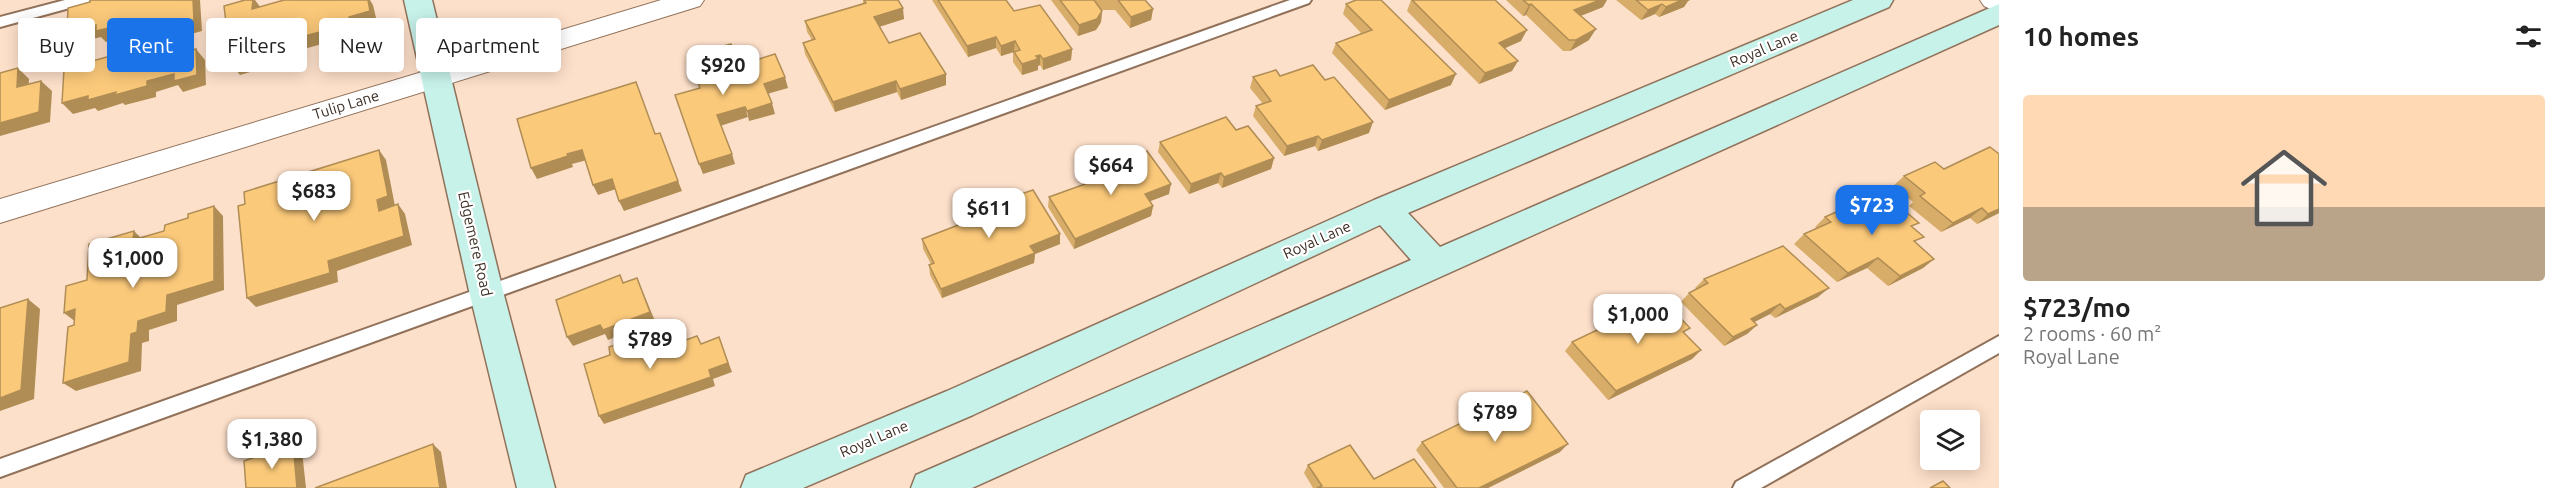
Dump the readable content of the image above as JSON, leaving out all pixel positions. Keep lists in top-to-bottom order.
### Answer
{
  "streets": {
    "main road": ["Royal Lane", "Edgemere Road"],
    "street": ["Tulip Lane"]
  },
  "crossings": [
    ["Tulip Lane", "Edgemere Road"]
  ],
  "page": {
    "heading": "10 homes",
    "chip": [
      "Buy",
      "Rent",
      "Filters",
      "New",
      "Apartment"
    ],
    "price": [
      "$920",
      "$664",
      "$683",
      "$723",
      "$611",
      "$1,000",
      "$1,000",
      "$789",
      "$789",
      "$1,380"
    ],
    "list": [
      {
        "name": "$723/mo",
        "note": "2 rooms · 60 m² · Royal Lane"
      }
    ]
  }
}
